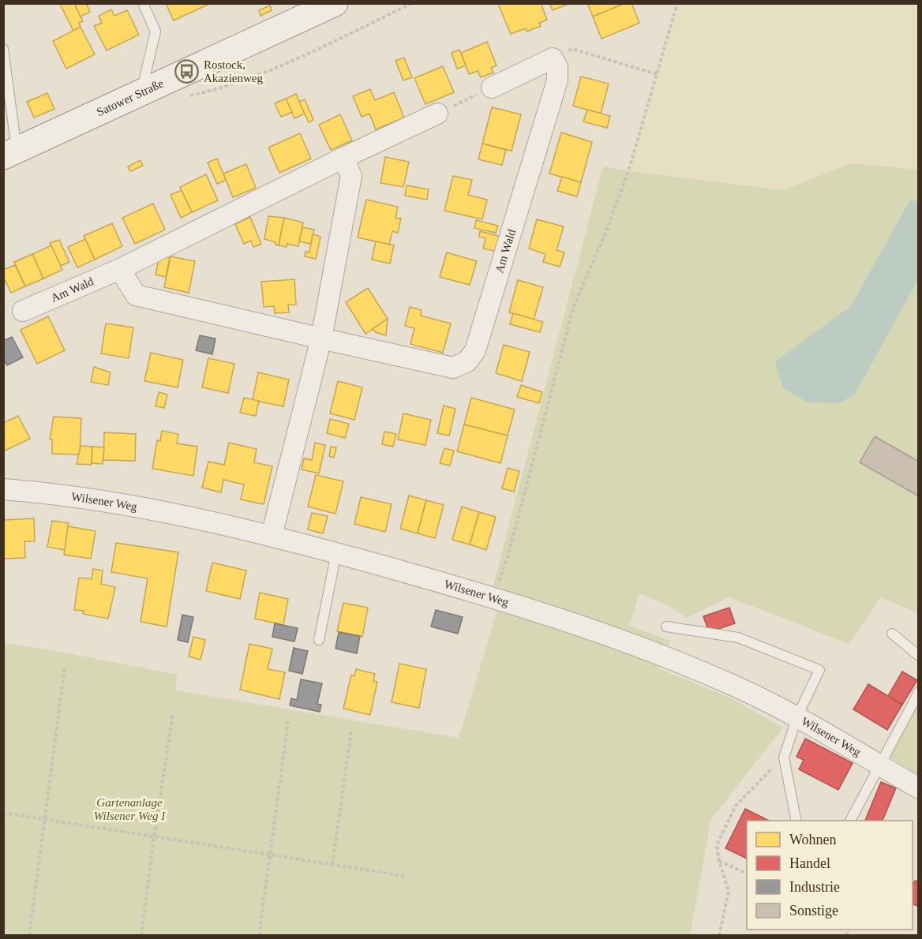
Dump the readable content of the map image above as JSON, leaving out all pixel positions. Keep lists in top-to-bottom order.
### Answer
{
  "streets": {
    "main road": ["Satower Straße"],
    "street": ["Am Wald", "Wilsener Weg"]
  },
  "parks": ["Gartenanlage Wilsener Weg I"],
  "places": {
    "bus stop": ["Rostock, Akazienweg"]
  },
  "legend": [
    "Wohnen",
    "Handel",
    "Industrie",
    "Sonstige"
  ]
}
